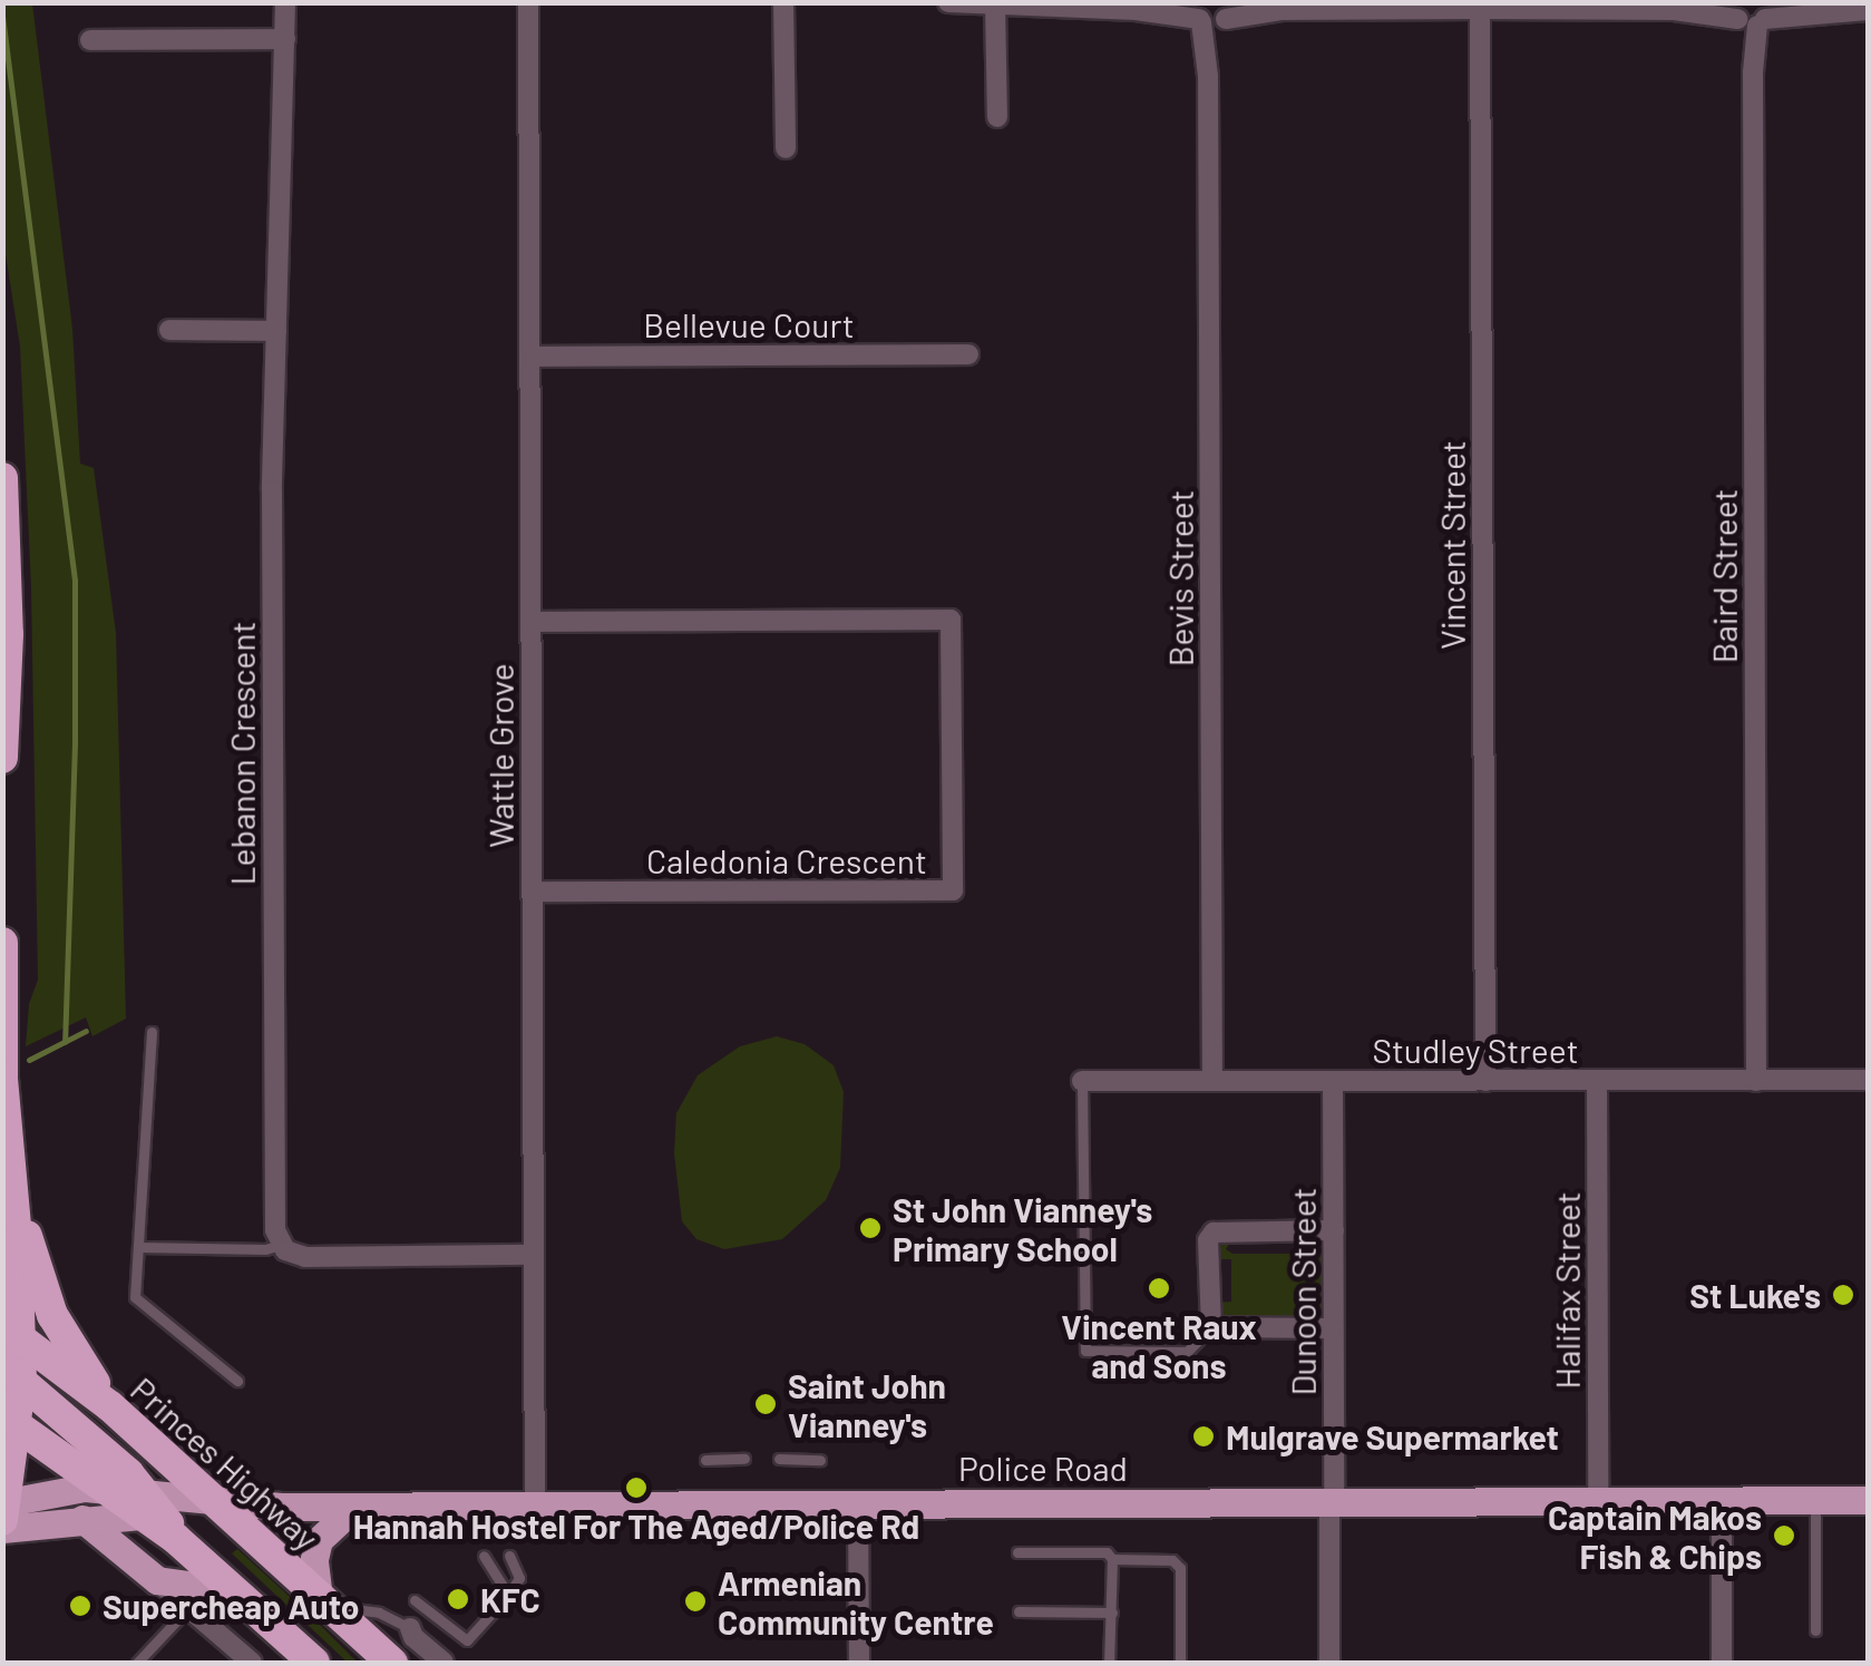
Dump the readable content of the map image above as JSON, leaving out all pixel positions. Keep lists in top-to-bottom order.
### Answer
{
  "streets": {
    "highway": ["Princes Highway"],
    "main road": ["Police Road"],
    "street": [
      "Bellevue Court",
      "Vincent Street",
      "Baird Street",
      "Bevis Street",
      "Lebanon Crescent",
      "Wattle Grove",
      "Caledonia Crescent",
      "Studley Street",
      "Halifax Street",
      "Dunoon Street"
    ]
  },
  "crossings": [
    ["Bellevue Court", "Wattle Grove"],
    ["Vincent Street", "Studley Street"],
    ["Baird Street", "Studley Street"],
    ["Bevis Street", "Studley Street"],
    ["Wattle Grove", "Caledonia Crescent"],
    ["Wattle Grove", "Police Road"],
    ["Studley Street", "Halifax Street"],
    ["Studley Street", "Dunoon Street"],
    ["Halifax Street", "Police Road"],
    ["Dunoon Street", "Police Road"],
    ["Princes Highway", "Police Road"]
  ],
  "places": [
    "St John Vianney's Primary School",
    "Vincent Raux and Sons",
    "St Luke's",
    "Saint John Vianney's",
    "Mulgrave Supermarket",
    "Hannah Hostel For The Aged/Police Rd",
    "Captain Makos Fish & Chips",
    "KFC",
    "Armenian Community Centre",
    "Supercheap Auto"
  ]
}
